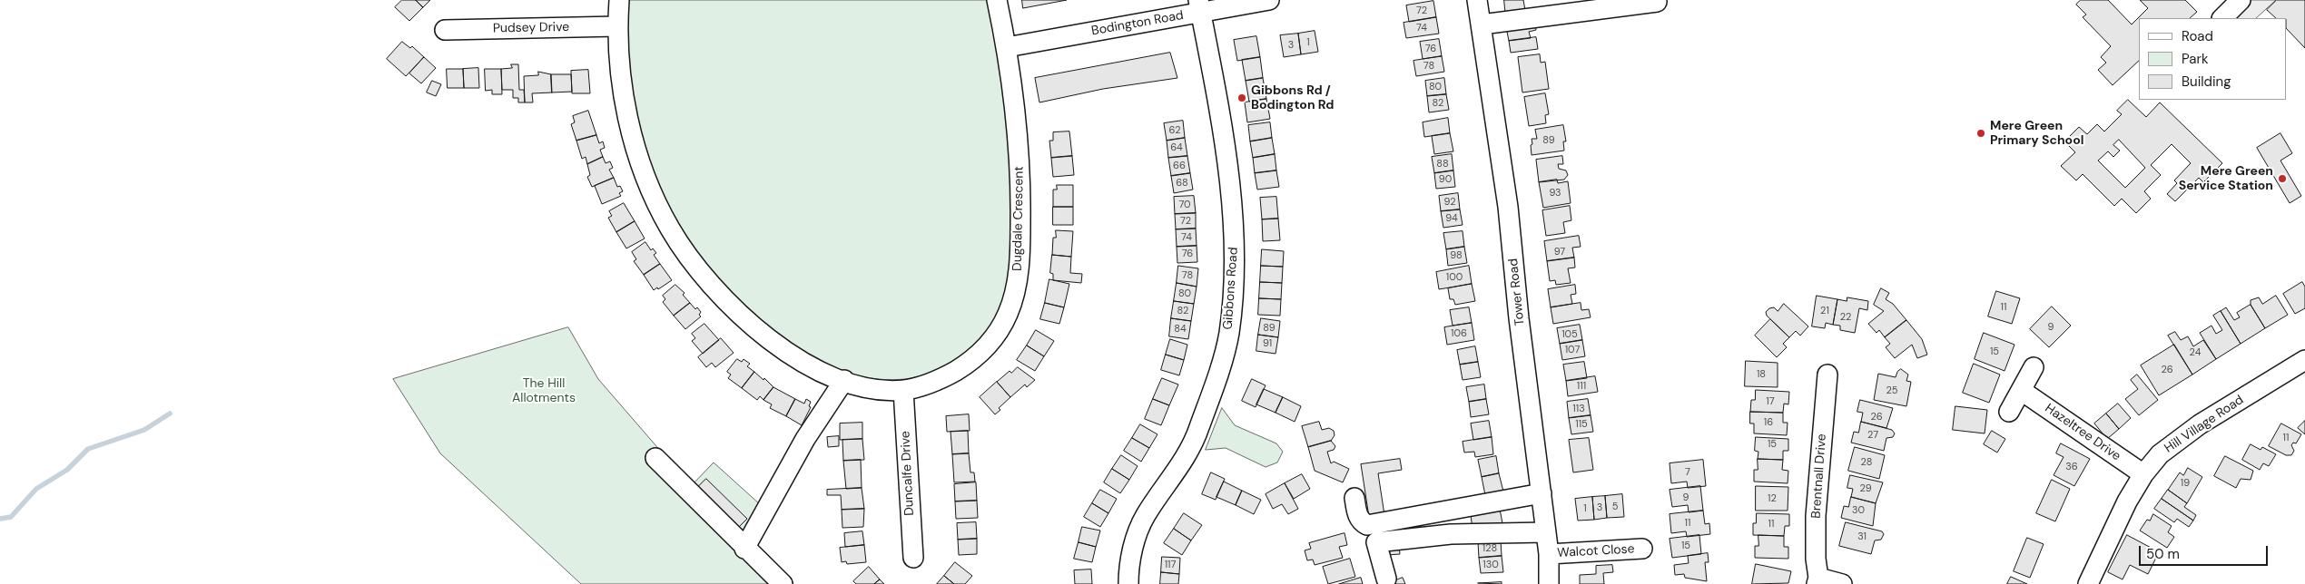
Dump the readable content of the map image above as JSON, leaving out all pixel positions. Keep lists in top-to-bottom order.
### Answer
{
  "streets": {
    "street": [
      "Bodington Road",
      "Pudsey Drive",
      "Dugdale Crescent",
      "Gibbons Road",
      "Tower Road",
      "Hill Village Road",
      "Hazeltree Drive",
      "Duncalfe Drive",
      "Brentnall Drive",
      "Walcot Close"
    ]
  },
  "crossings": [
    ["Bodington Road", "Dugdale Crescent"],
    ["Bodington Road", "Gibbons Road"],
    ["Pudsey Drive", "Dugdale Crescent"],
    ["Dugdale Crescent", "Duncalfe Drive"],
    ["Tower Road", "Walcot Close"],
    ["Hill Village Road", "Hazeltree Drive"]
  ],
  "parks": ["The Hill Allotments"],
  "places": ["Gibbons Rd / Bodington Rd", "Mere Green Primary School", "Mere Green Service Station"],
  "house_numbers": [
    "72",
    "74",
    "1",
    "3",
    "76",
    "78",
    "80",
    "82",
    "62",
    "89",
    "64",
    "88",
    "66",
    "90",
    "68",
    "93",
    "92",
    "70",
    "94",
    "72",
    "74",
    "97",
    "76",
    "98",
    "78",
    "100",
    "80",
    "11",
    "82",
    "21",
    "22",
    "9",
    "89",
    "84",
    "106",
    "105",
    "91",
    "107",
    "15",
    "24",
    "26",
    "18",
    "111",
    "25",
    "17",
    "113",
    "26",
    "16",
    "115",
    "27",
    "11",
    "15",
    "28",
    "36",
    "7",
    "19",
    "29",
    "9",
    "12",
    "5",
    "3",
    "1",
    "30",
    "11",
    "11",
    "31",
    "15",
    "128",
    "117",
    "130"
  ],
  "legend": ["Road", "Park", "Building"],
  "scale_bar": "50 m"
}
